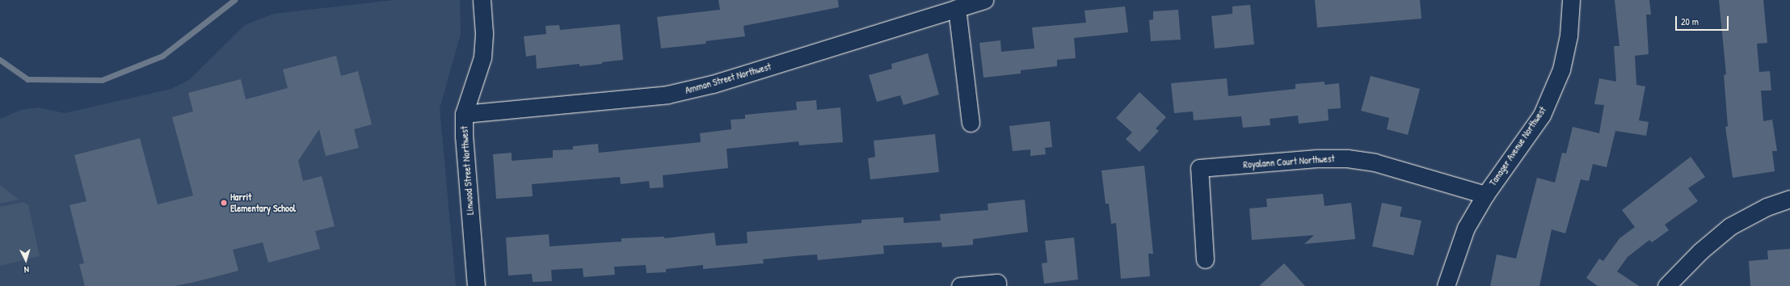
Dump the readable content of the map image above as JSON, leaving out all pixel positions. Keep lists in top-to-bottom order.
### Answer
{
  "streets": {
    "street": [
      "Ammon Street Northwest",
      "Tanager Avenue Northwest",
      "Royalann Court Northwest",
      "Linwood Street Northwest"
    ]
  },
  "crossings": [
    ["Ammon Street Northwest", "Linwood Street Northwest"],
    ["Tanager Avenue Northwest", "Royalann Court Northwest"]
  ],
  "places": ["Harrit Elementary School"],
  "scale_bar": "20 m",
  "north": "bottom"
}
